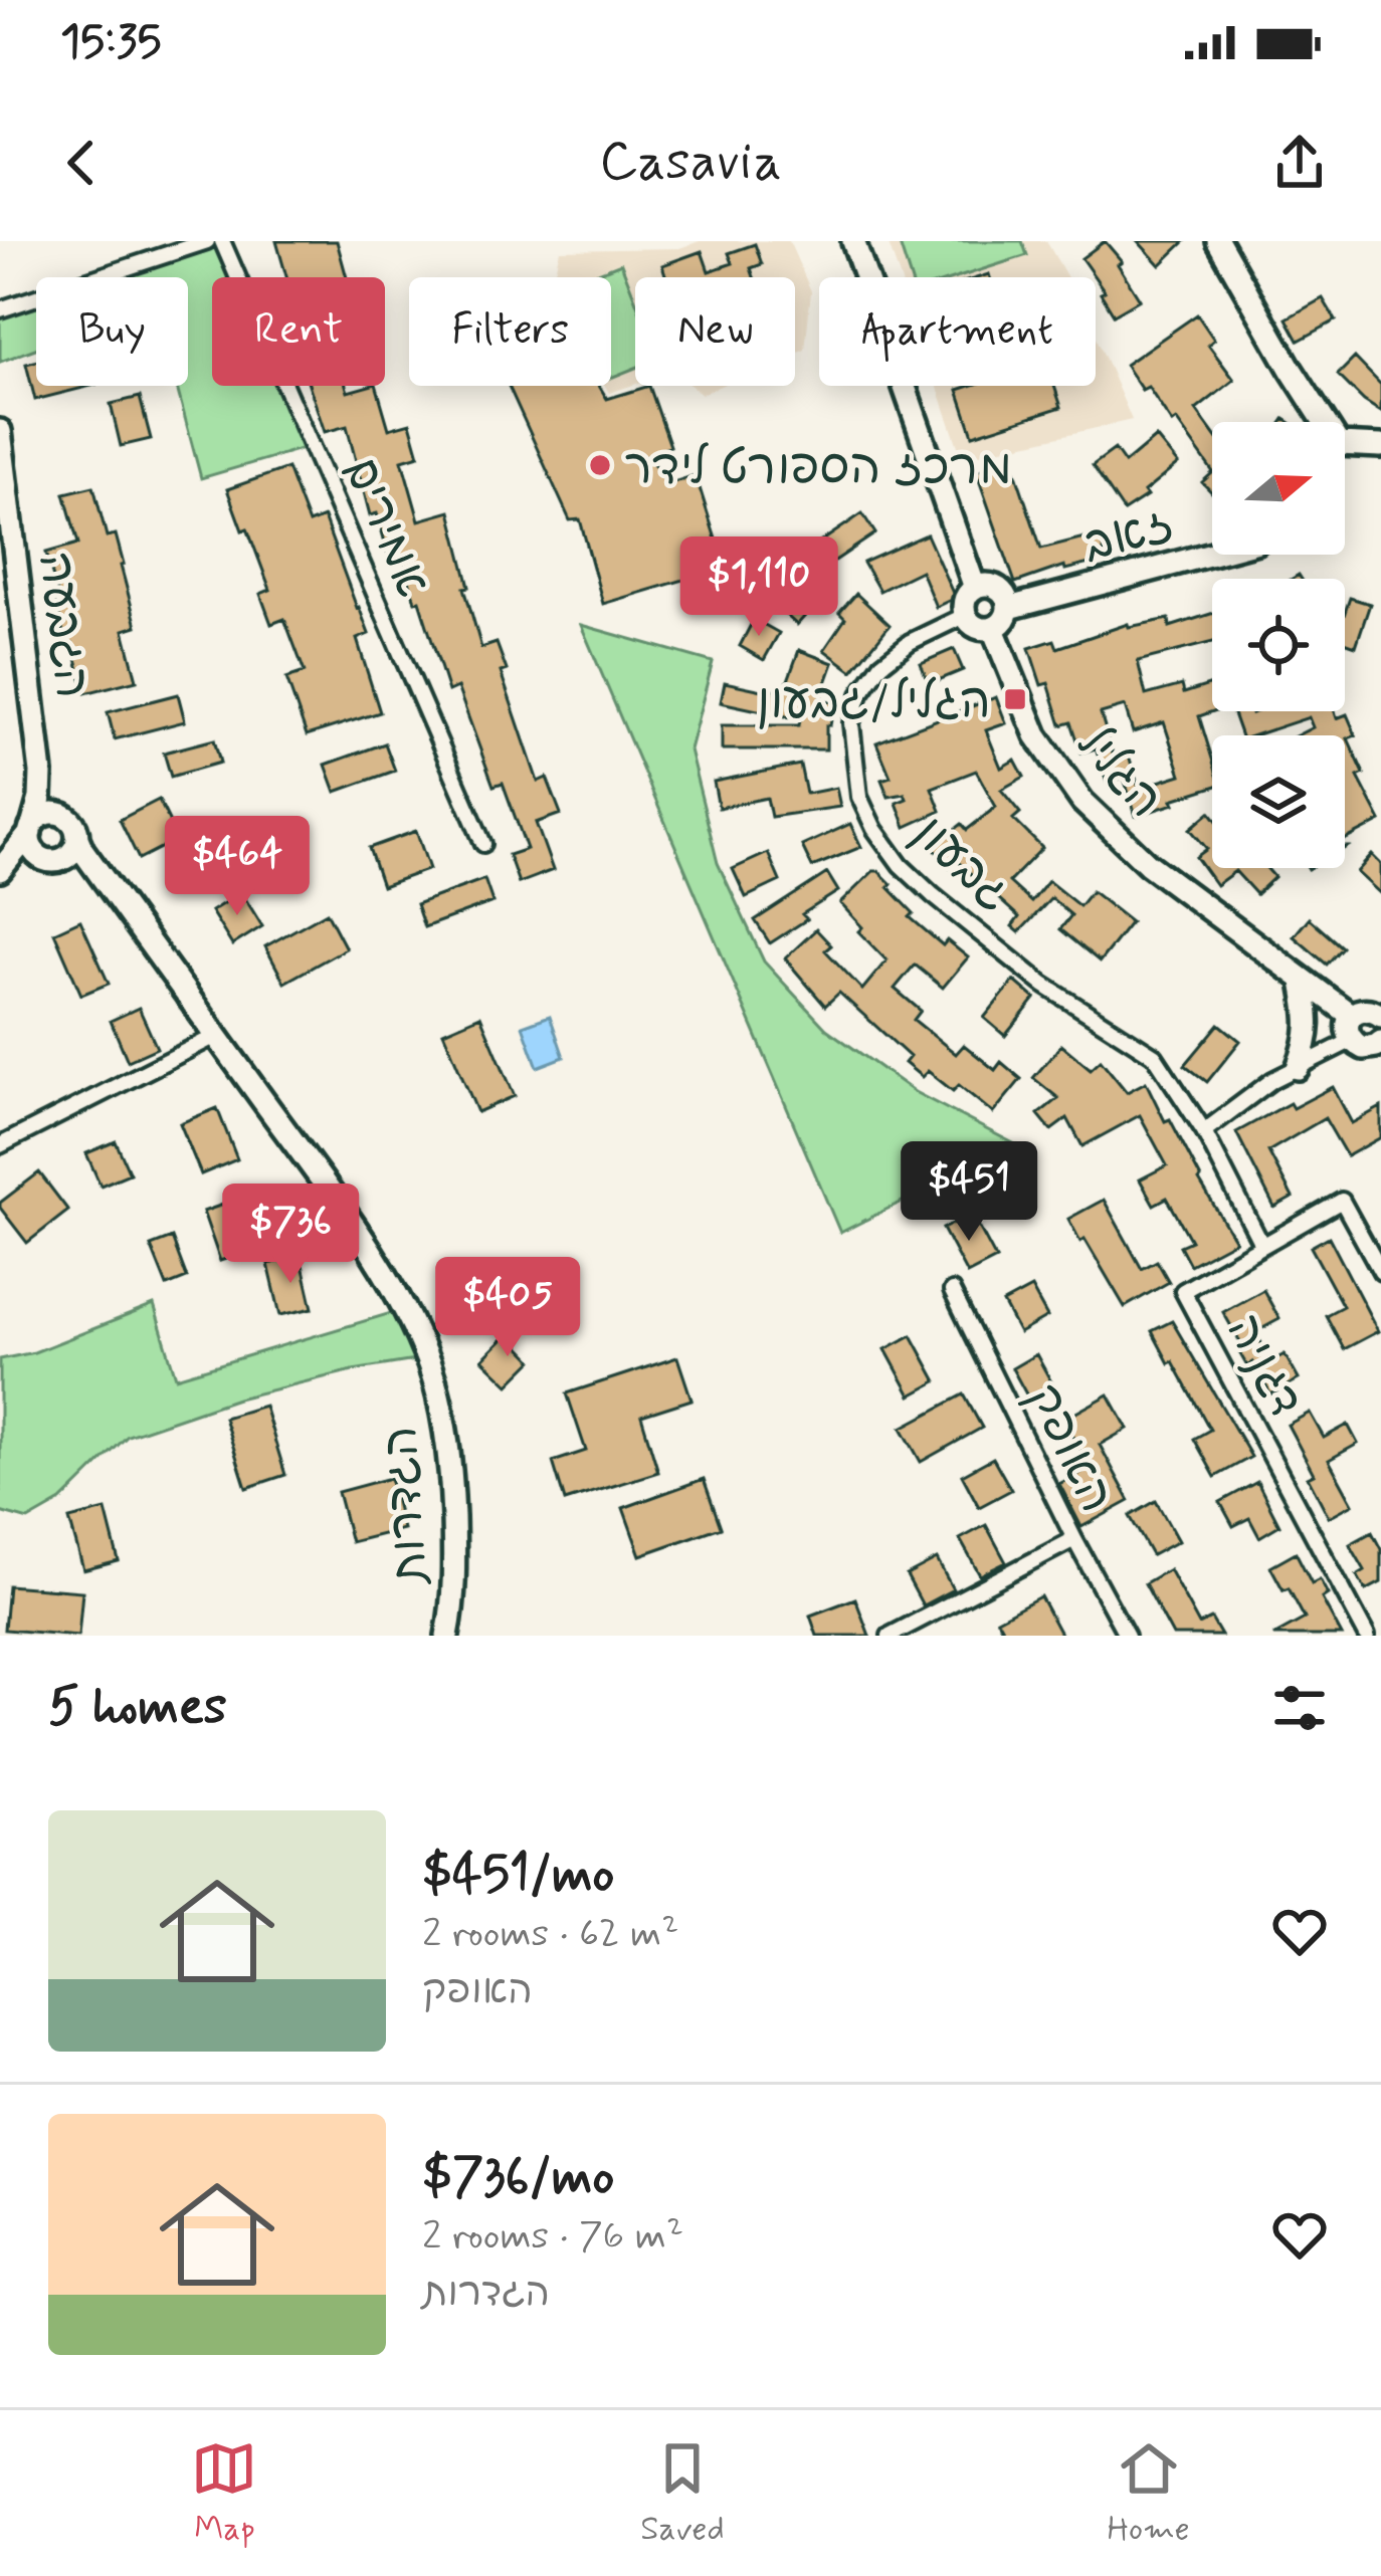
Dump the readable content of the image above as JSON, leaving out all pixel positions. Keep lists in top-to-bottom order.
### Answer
{
  "streets": {
    "street": [
      "אמירים",
      "זאב",
      "הגבעה",
      "הגליל",
      "גבעון",
      "דגניה",
      "האופק",
      "הגדרות"
    ]
  },
  "crossings": [
    ["זאב", "הגליל"],
    ["זאב", "גבעון"],
    ["הגבעה", "הגדרות"],
    ["הגליל", "גבעון"],
    ["גבעון", "דגניה"]
  ],
  "places": {
    "other": ["מרכז הספורט לידר"],
    "transit": ["הגליל/גבעון"]
  },
  "north": "right",
  "page": {
    "status": "15:35",
    "header": "Casavia",
    "chip": [
      "Buy",
      "Rent",
      "Filters",
      "New",
      "Apartment"
    ],
    "price": [
      "$1,110",
      "$464",
      "$451",
      "$736",
      "$405"
    ],
    "heading": "5 homes",
    "list": [
      {
        "name": "$451/mo",
        "note": "2 rooms · 62 m² · האופק"
      },
      {
        "name": "$736/mo",
        "note": "2 rooms · 76 m² · הגדרות"
      }
    ],
    "tabs": ["Map", "Saved", "Home"]
  }
}
